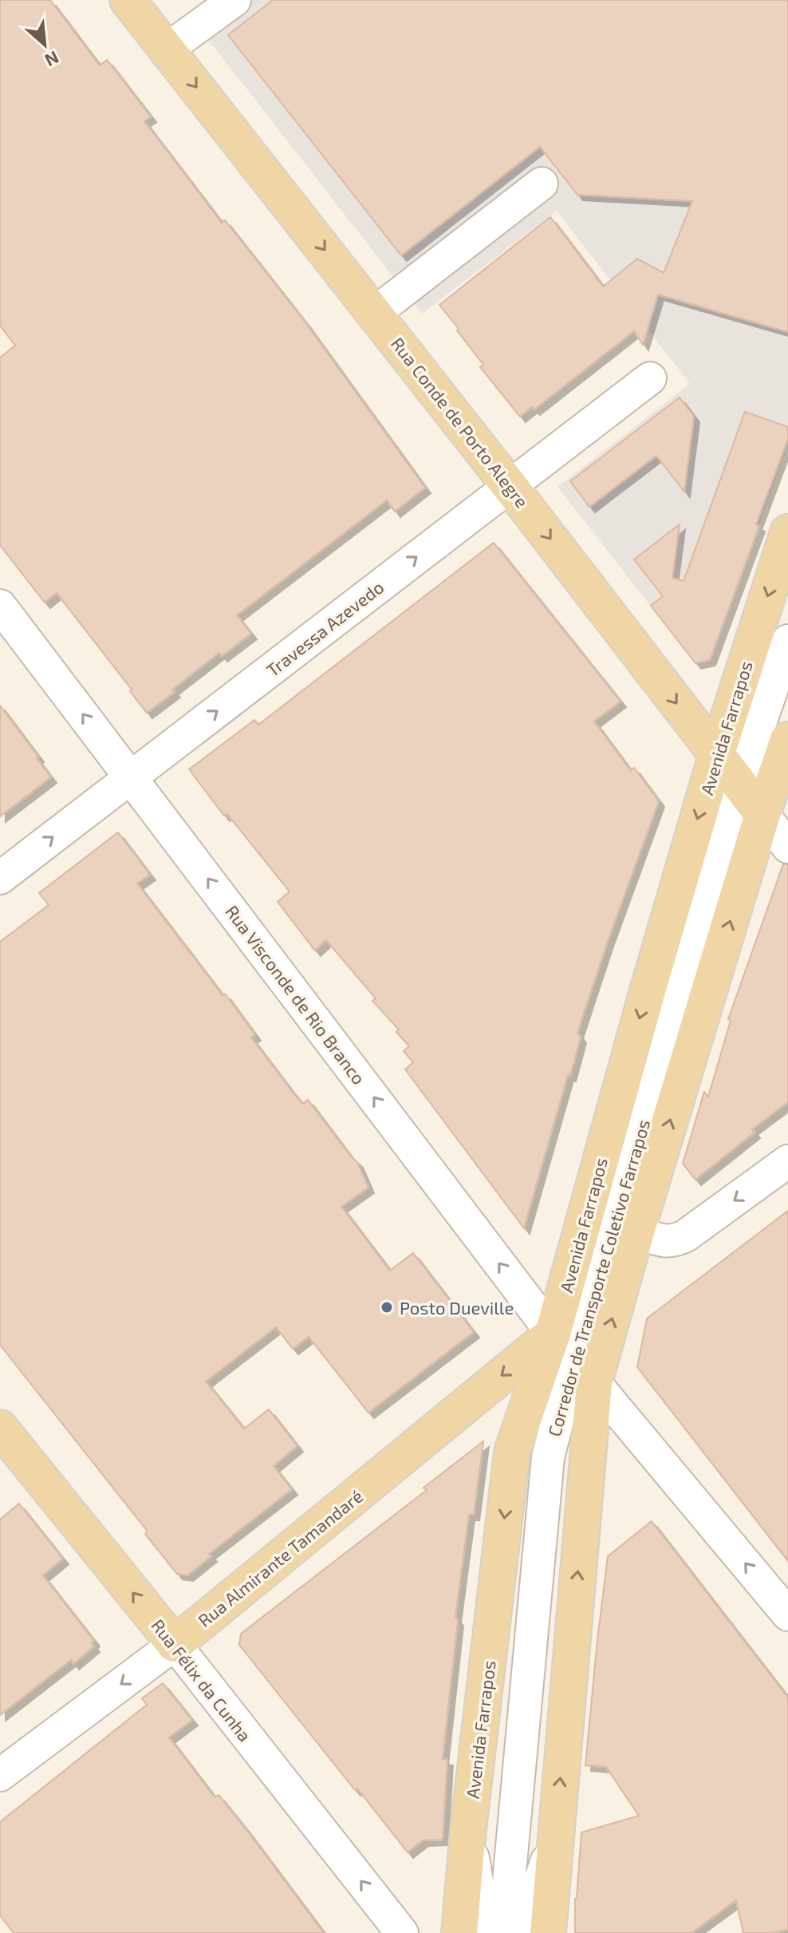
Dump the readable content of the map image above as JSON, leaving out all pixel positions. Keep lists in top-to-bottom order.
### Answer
{
  "streets": {
    "main road": [
      "Rua Conde de Porto Alegre",
      "Avenida Farrapos",
      "Rua Almirante Tamandaré",
      "Rua Félix da Cunha"
    ],
    "street": ["Travessa Azevedo", "Rua Visconde de Rio Branco", "Corredor de Transporte Coletivo Farrapos"]
  },
  "crossings": [
    ["Rua Conde de Porto Alegre", "Travessa Azevedo"],
    ["Rua Conde de Porto Alegre", "Avenida Farrapos"],
    ["Rua Conde de Porto Alegre", "Corredor de Transporte Coletivo Farrapos"],
    ["Travessa Azevedo", "Rua Visconde de Rio Branco"],
    ["Avenida Farrapos", "Rua Visconde de Rio Branco"],
    ["Avenida Farrapos", "Corredor de Transporte Coletivo Farrapos"],
    ["Avenida Farrapos", "Rua Almirante Tamandaré"],
    ["Rua Visconde de Rio Branco", "Corredor de Transporte Coletivo Farrapos"],
    ["Rua Visconde de Rio Branco", "Rua Almirante Tamandaré"],
    ["Corredor de Transporte Coletivo Farrapos", "Rua Almirante Tamandaré"],
    ["Rua Almirante Tamandaré", "Rua Félix da Cunha"]
  ],
  "one_way": [
    "Rua Conde de Porto Alegre",
    "Travessa Azevedo",
    "Rua Visconde de Rio Branco",
    "Rua Almirante Tamandaré",
    "Rua Félix da Cunha"
  ],
  "places": ["Posto Dueville"],
  "north": "bottom right"
}
